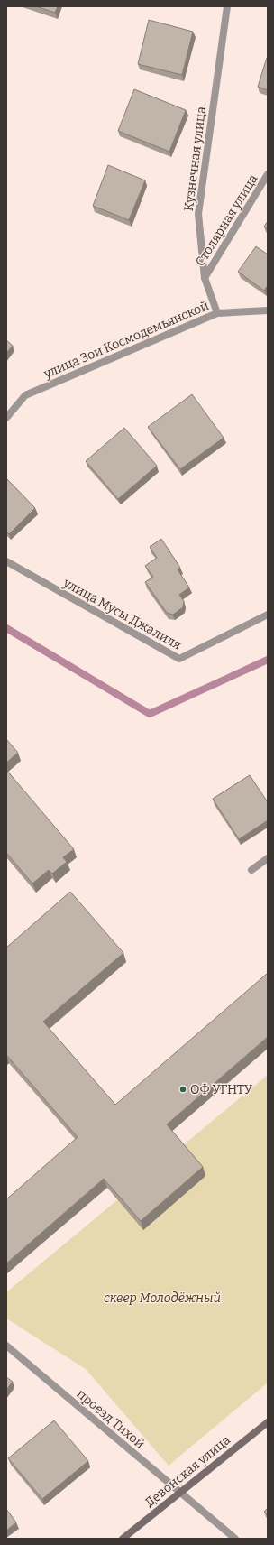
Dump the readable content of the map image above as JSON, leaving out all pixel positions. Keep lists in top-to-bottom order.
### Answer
{
  "streets": {
    "main road": ["Девонская улица"],
    "street": [
      "Кузнечная улица",
      "Столярная улица",
      "улица Зои Космодемьянской",
      "улица Мусы Джалиля",
      "проезд Тихой"
    ]
  },
  "crossings": [
    ["Кузнечная улица", "Столярная улица"],
    ["Кузнечная улица", "улица Зои Космодемьянской"],
    ["проезд Тихой", "Девонская улица"]
  ],
  "parks": ["сквер Молодёжный"],
  "places": ["ОФ УГНТУ"]
}
